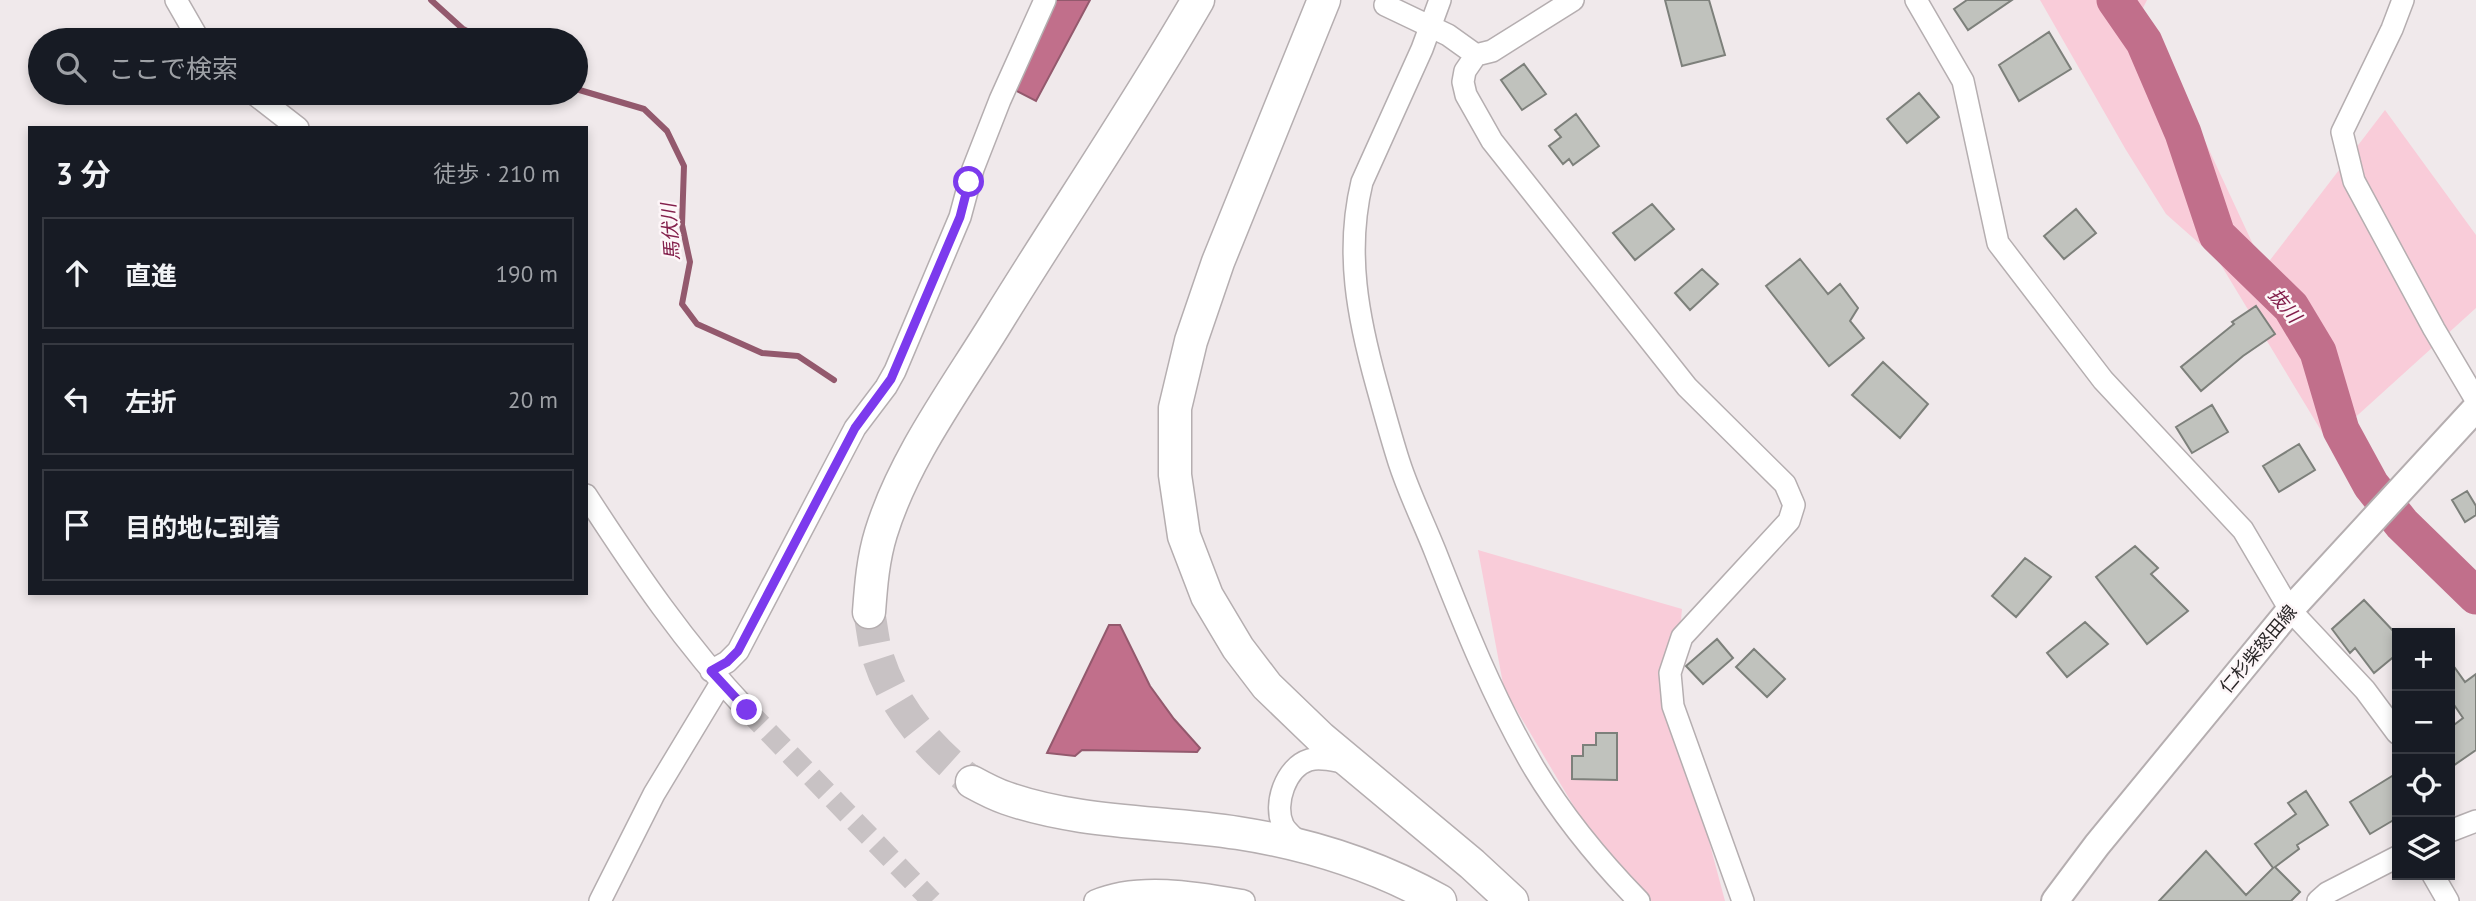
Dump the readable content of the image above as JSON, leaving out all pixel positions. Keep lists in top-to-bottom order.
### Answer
{
  "streets": {
    "main road": ["仁杉柴怒田線"]
  },
  "water": ["馬伏川", "抜川"],
  "page": {
    "search": "ここで検索",
    "heading": ["3 分", "徒歩 · 210 m"],
    "list": [
      ["直進", "190 m"],
      ["左折", "20 m"],
      "目的地に到着"
    ],
    "map_buttons": ["+", "−"]
  }
}
